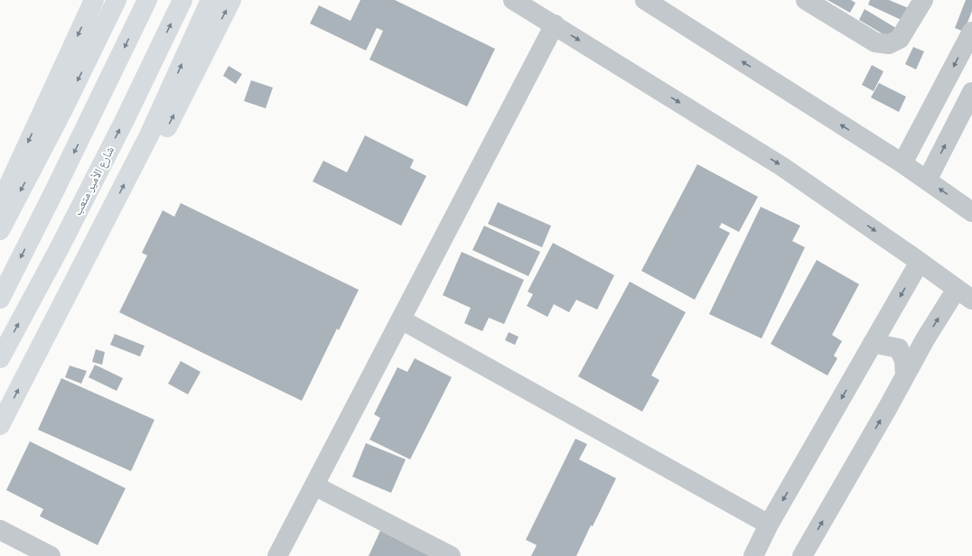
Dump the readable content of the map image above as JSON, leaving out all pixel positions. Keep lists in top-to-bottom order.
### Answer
{
  "streets": {
    "main road": ["شارع الأمير متعب"]
  }
}
